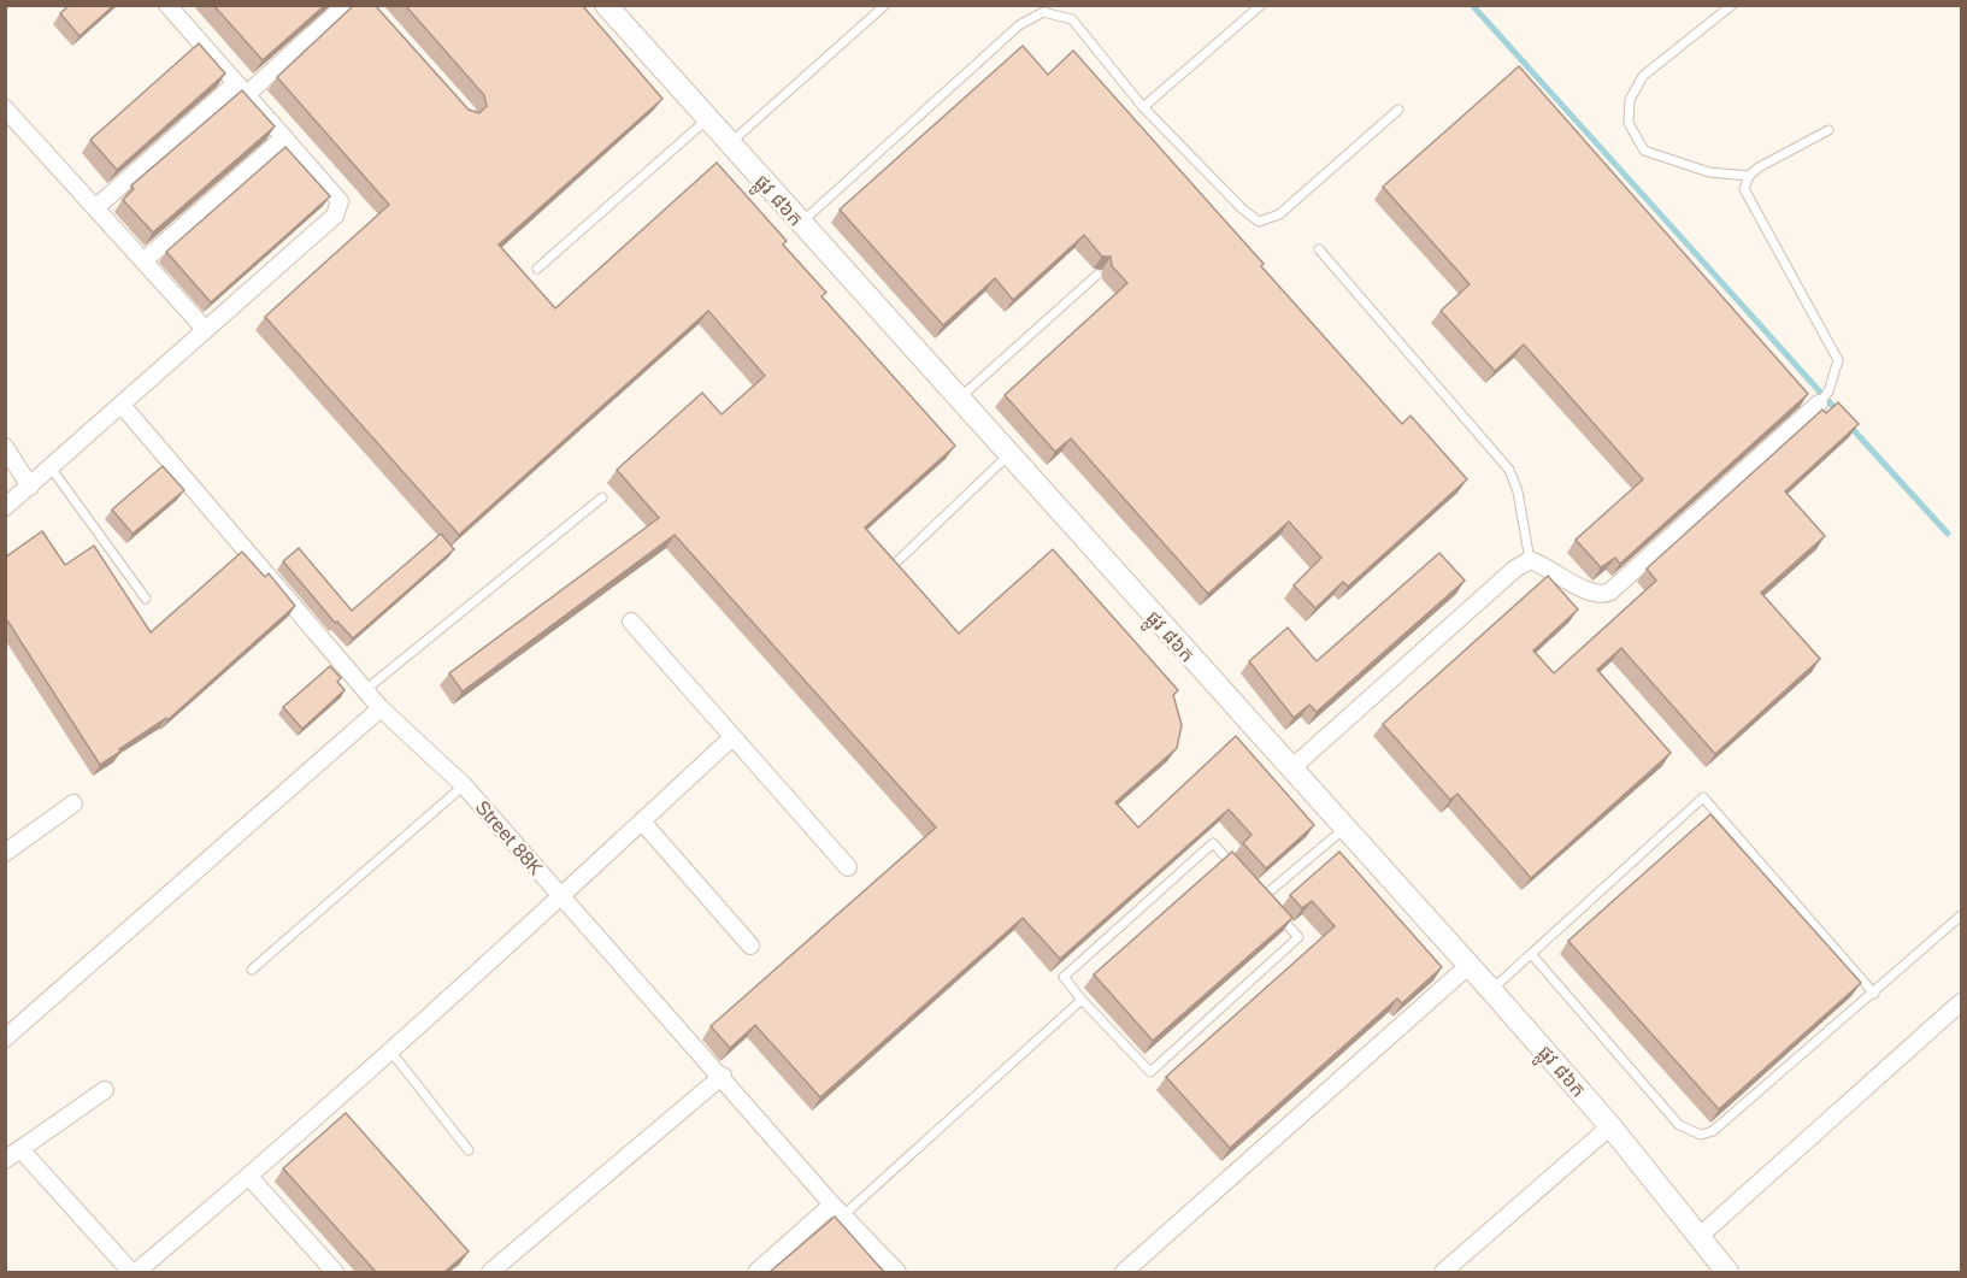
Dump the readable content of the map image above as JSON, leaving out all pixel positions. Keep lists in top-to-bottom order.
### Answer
{
  "streets": {
    "street": ["ផ្លូវ ៨៦ក", "Street 88K"]
  }
}
